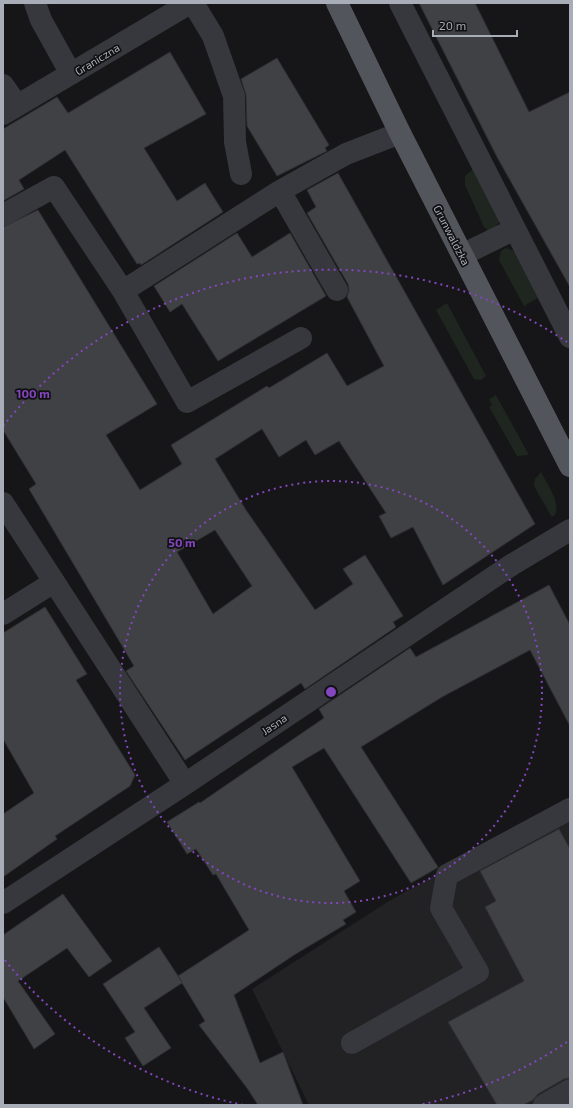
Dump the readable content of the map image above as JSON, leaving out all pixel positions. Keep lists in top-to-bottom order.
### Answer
{
  "streets": {
    "main road": ["Grunwaldzka"],
    "street": ["Graniczna", "Jasna"]
  },
  "scale_bar": "20 m",
  "rings": ["100 m", "50 m"]
}
